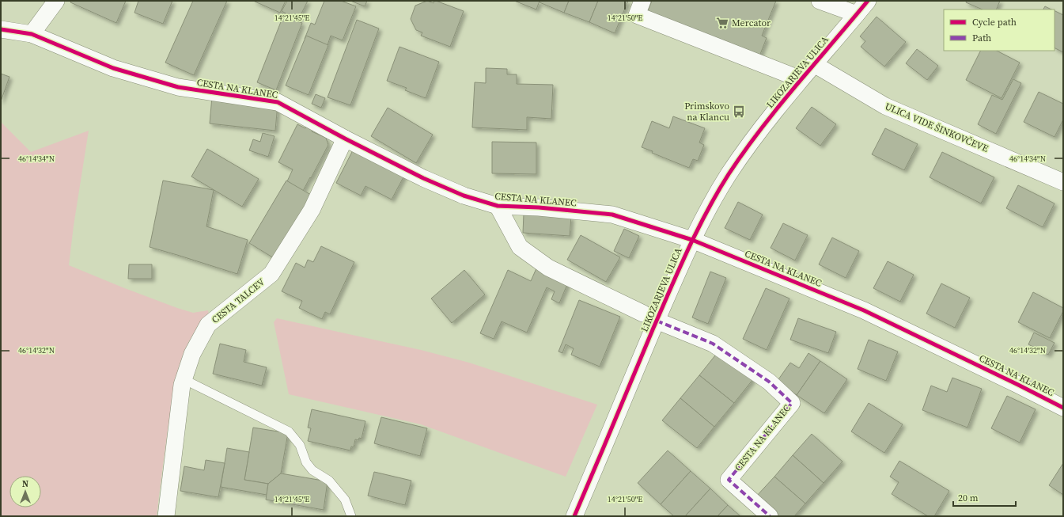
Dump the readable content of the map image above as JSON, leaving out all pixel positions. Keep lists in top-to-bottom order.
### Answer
{
  "streets": {
    "street": [
      "LIKOZARJEVA ULICA",
      "CESTA NA KLANEC",
      "ULICA VIDE ŠINKOVČEVE",
      "CESTA TALCEV"
    ]
  },
  "crossings": [
    ["LIKOZARJEVA ULICA", "CESTA NA KLANEC"],
    ["LIKOZARJEVA ULICA", "ULICA VIDE ŠINKOVČEVE"],
    ["CESTA NA KLANEC", "CESTA TALCEV"]
  ],
  "places": {
    "supermarket": ["Mercator"],
    "bus stop": ["Primskovo na Klancu"]
  },
  "legend": ["Cycle path", "Path"],
  "scale_bar": "20 m",
  "north": "top",
  "coordinates": [
    "14°21'45\"E",
    "14°21'50\"E",
    "46°14'34\"N",
    "46°14'32\"N"
  ]
}
